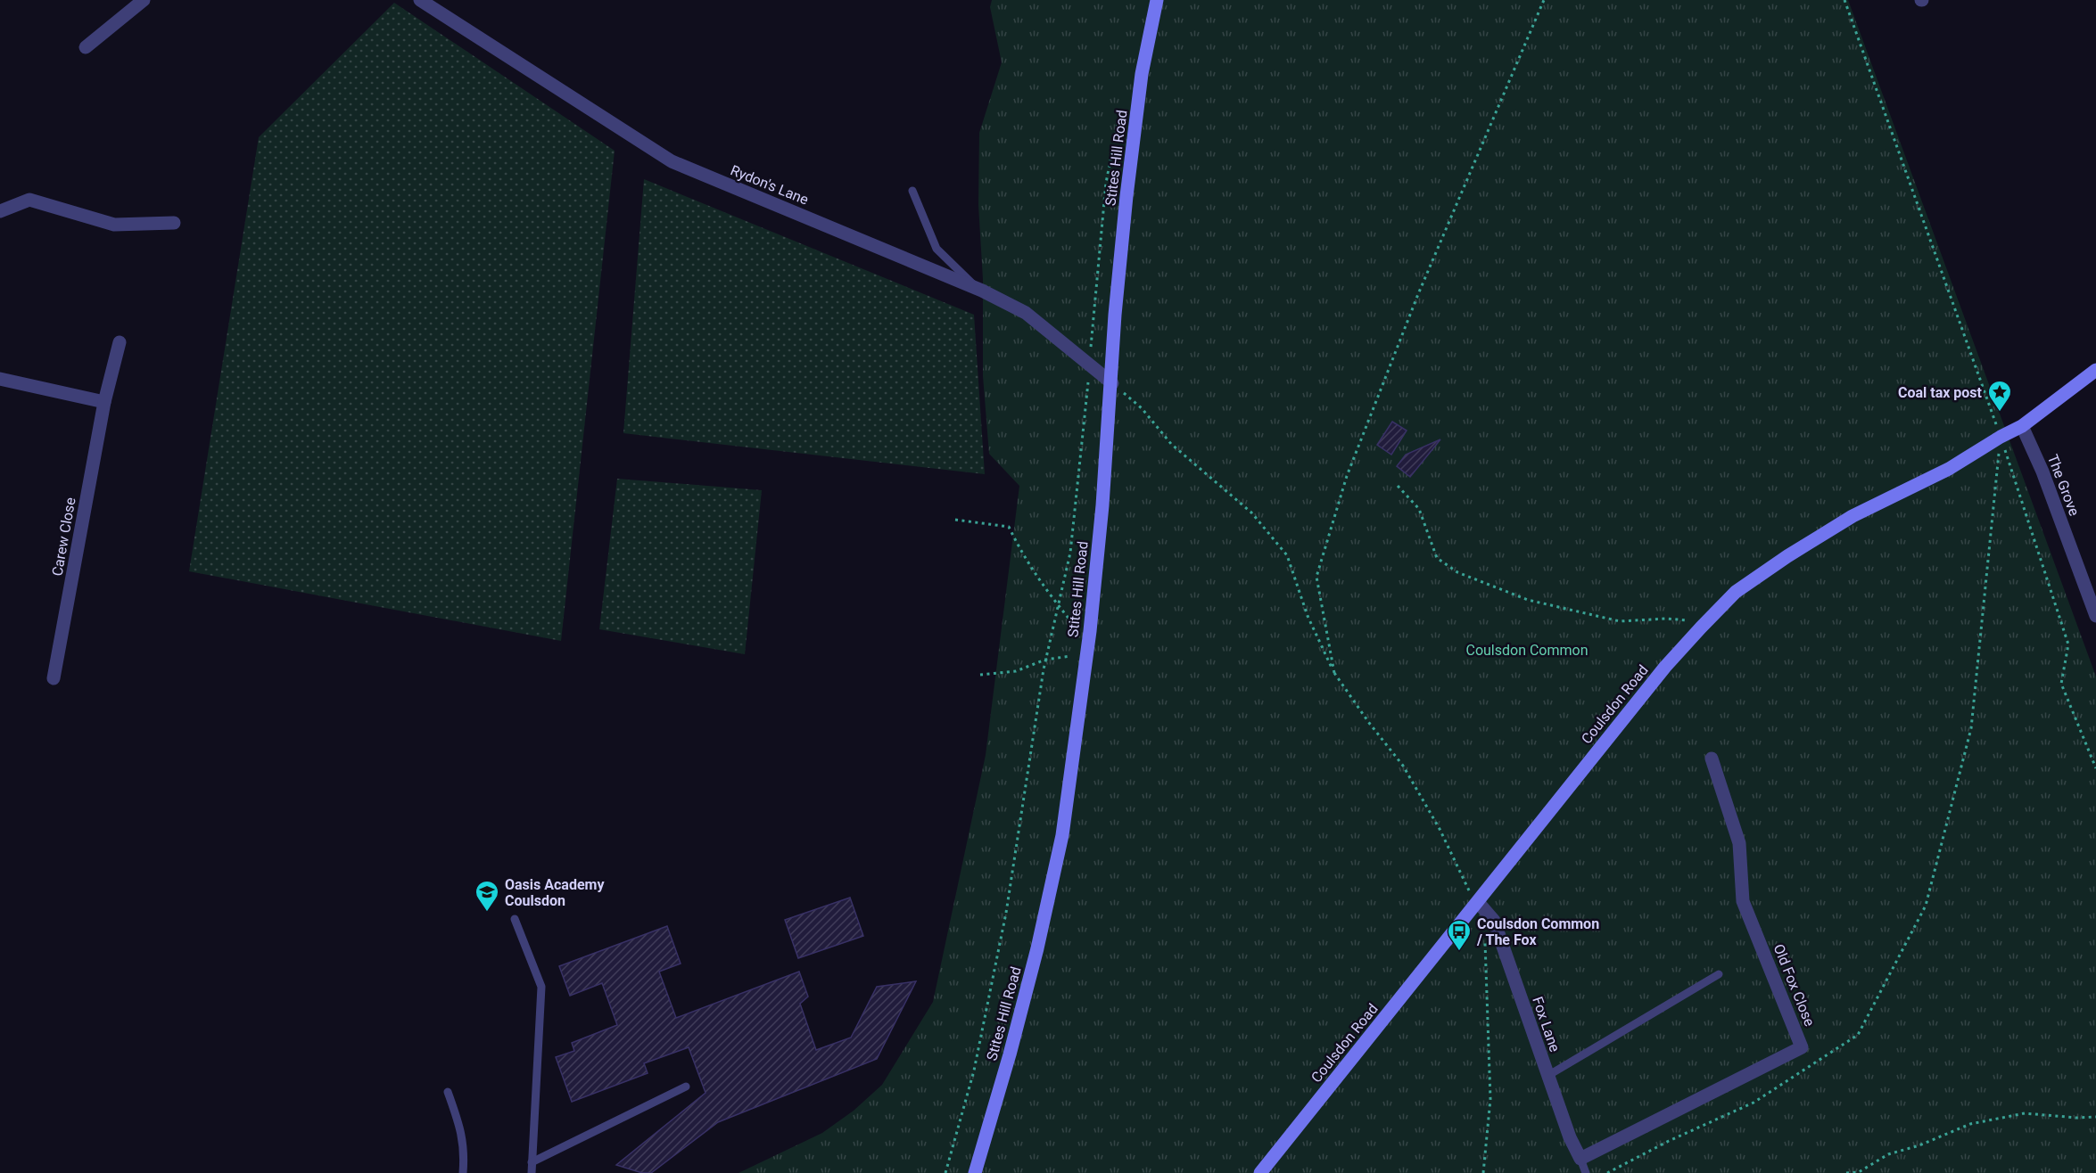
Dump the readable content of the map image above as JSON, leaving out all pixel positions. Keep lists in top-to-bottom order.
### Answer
{
  "streets": {
    "street": [
      "Stites Hill Road",
      "Rydon's Lane",
      "The Grove",
      "Carew Close",
      "Coulsdon Road",
      "Old Fox Close",
      "Fox Lane"
    ]
  },
  "crossings": [
    ["Stites Hill Road", "Rydon's Lane"],
    ["The Grove", "Coulsdon Road"],
    ["Coulsdon Road", "Fox Lane"],
    ["Old Fox Close", "Fox Lane"]
  ],
  "parks": ["Coulsdon Common"],
  "places": {
    "place": ["Coal tax post"],
    "school or university": ["Oasis Academy Coulsdon"],
    "bus stop": ["Coulsdon Common / The Fox"]
  }
}
